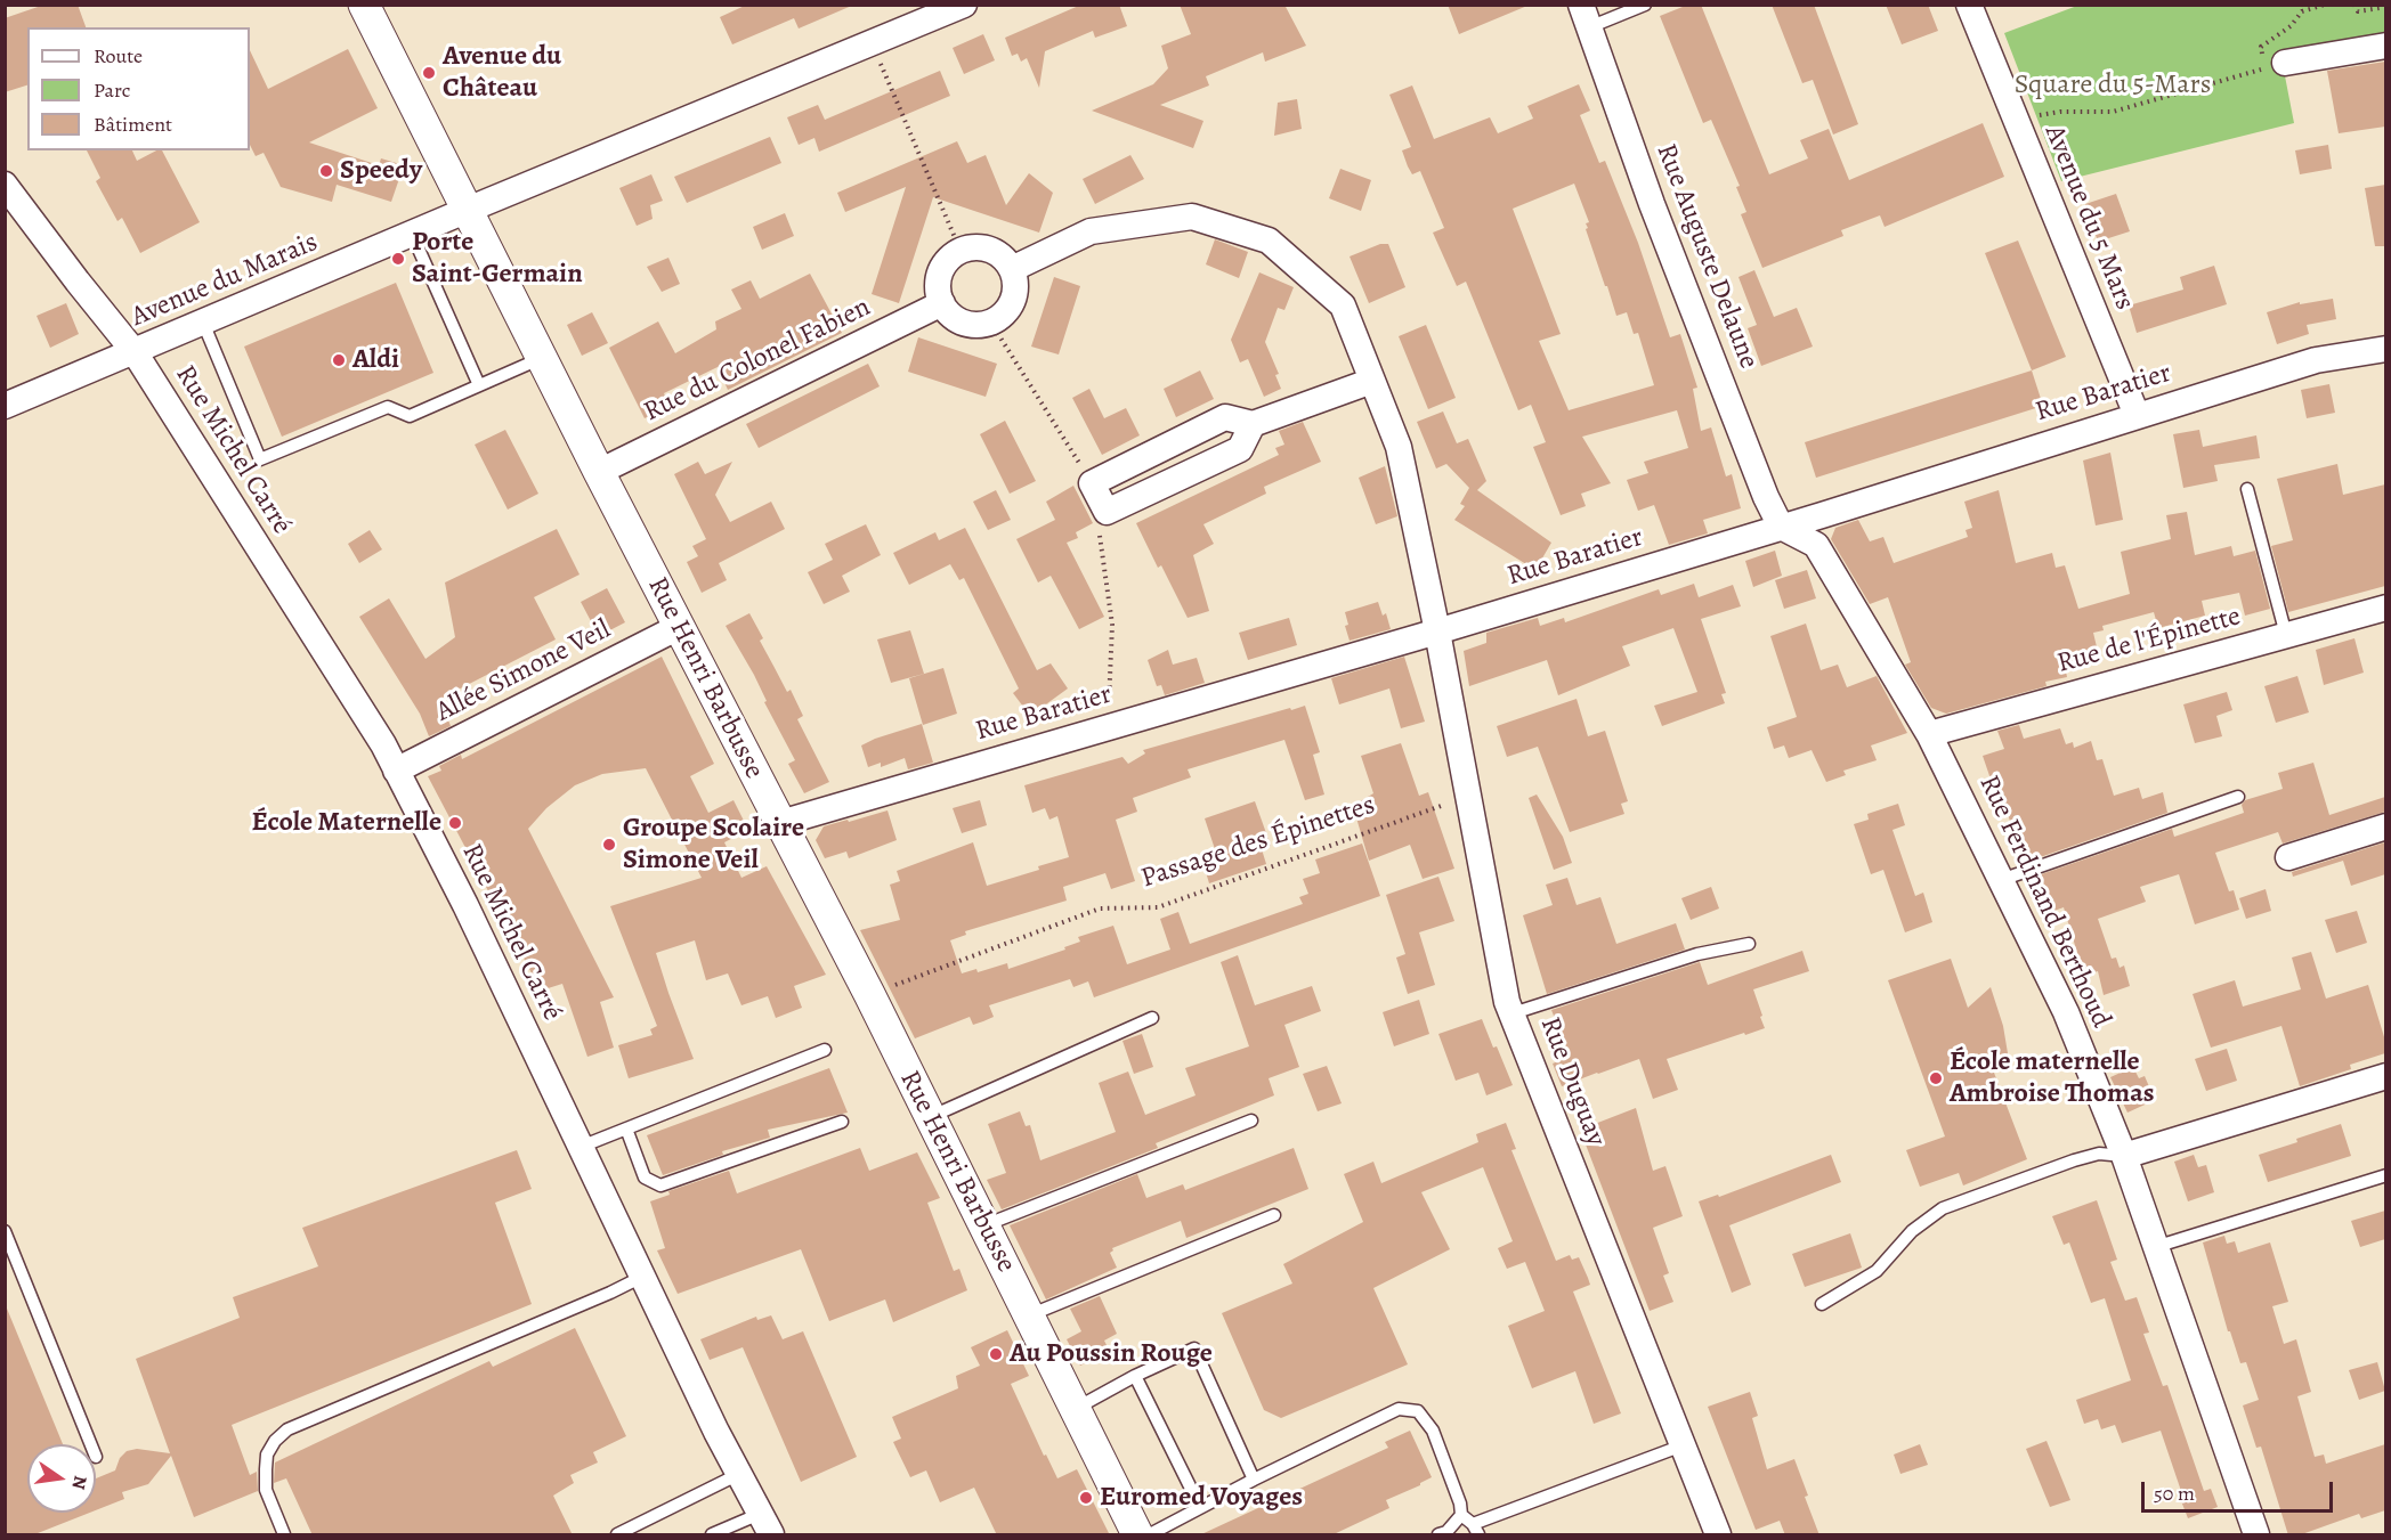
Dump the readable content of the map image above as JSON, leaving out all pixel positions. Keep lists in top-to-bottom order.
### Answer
{
  "streets": {
    "street": [
      "Avenue du 5 Mars",
      "Rue Auguste Delaune",
      "Avenue du Marais",
      "Rue du Colonel Fabien",
      "Rue Baratier",
      "Rue Michel Carré",
      "Rue de l'Épinette",
      "Allée Simone Veil",
      "Rue Henri Barbusse",
      "Rue Ferdinand Berthoud",
      "Rue Duguay"
    ],
    "path": ["Passage des Épinettes"]
  },
  "crossings": [
    ["Avenue du 5 Mars", "Rue Baratier"],
    ["Rue Auguste Delaune", "Rue Baratier"],
    ["Rue Auguste Delaune", "Rue Ferdinand Berthoud"],
    ["Avenue du Marais", "Rue Michel Carré"],
    ["Avenue du Marais", "Rue Henri Barbusse"],
    ["Rue du Colonel Fabien", "Rue Henri Barbusse"],
    ["Rue Baratier", "Rue Henri Barbusse"],
    ["Rue Baratier", "Rue Ferdinand Berthoud"],
    ["Rue Baratier", "Rue Duguay"],
    ["Rue Michel Carré", "Allée Simone Veil"],
    ["Rue de l'Épinette", "Rue Ferdinand Berthoud"],
    ["Allée Simone Veil", "Rue Henri Barbusse"],
    ["Rue Henri Barbusse", "Passage des Épinettes"],
    ["Passage des Épinettes", "Rue Duguay"]
  ],
  "parks": ["Square du 5-Mars"],
  "places": [
    "Avenue du Château",
    "Speedy",
    "Porte Saint-Germain",
    "Aldi",
    "École Maternelle",
    "Groupe Scolaire Simone Veil",
    "École maternelle Ambroise Thomas",
    "Au Poussin Rouge",
    "Euromed Voyages"
  ],
  "legend": ["Route", "Parc", "Bâtiment"],
  "scale_bar": "50 m",
  "north": "right"
}
